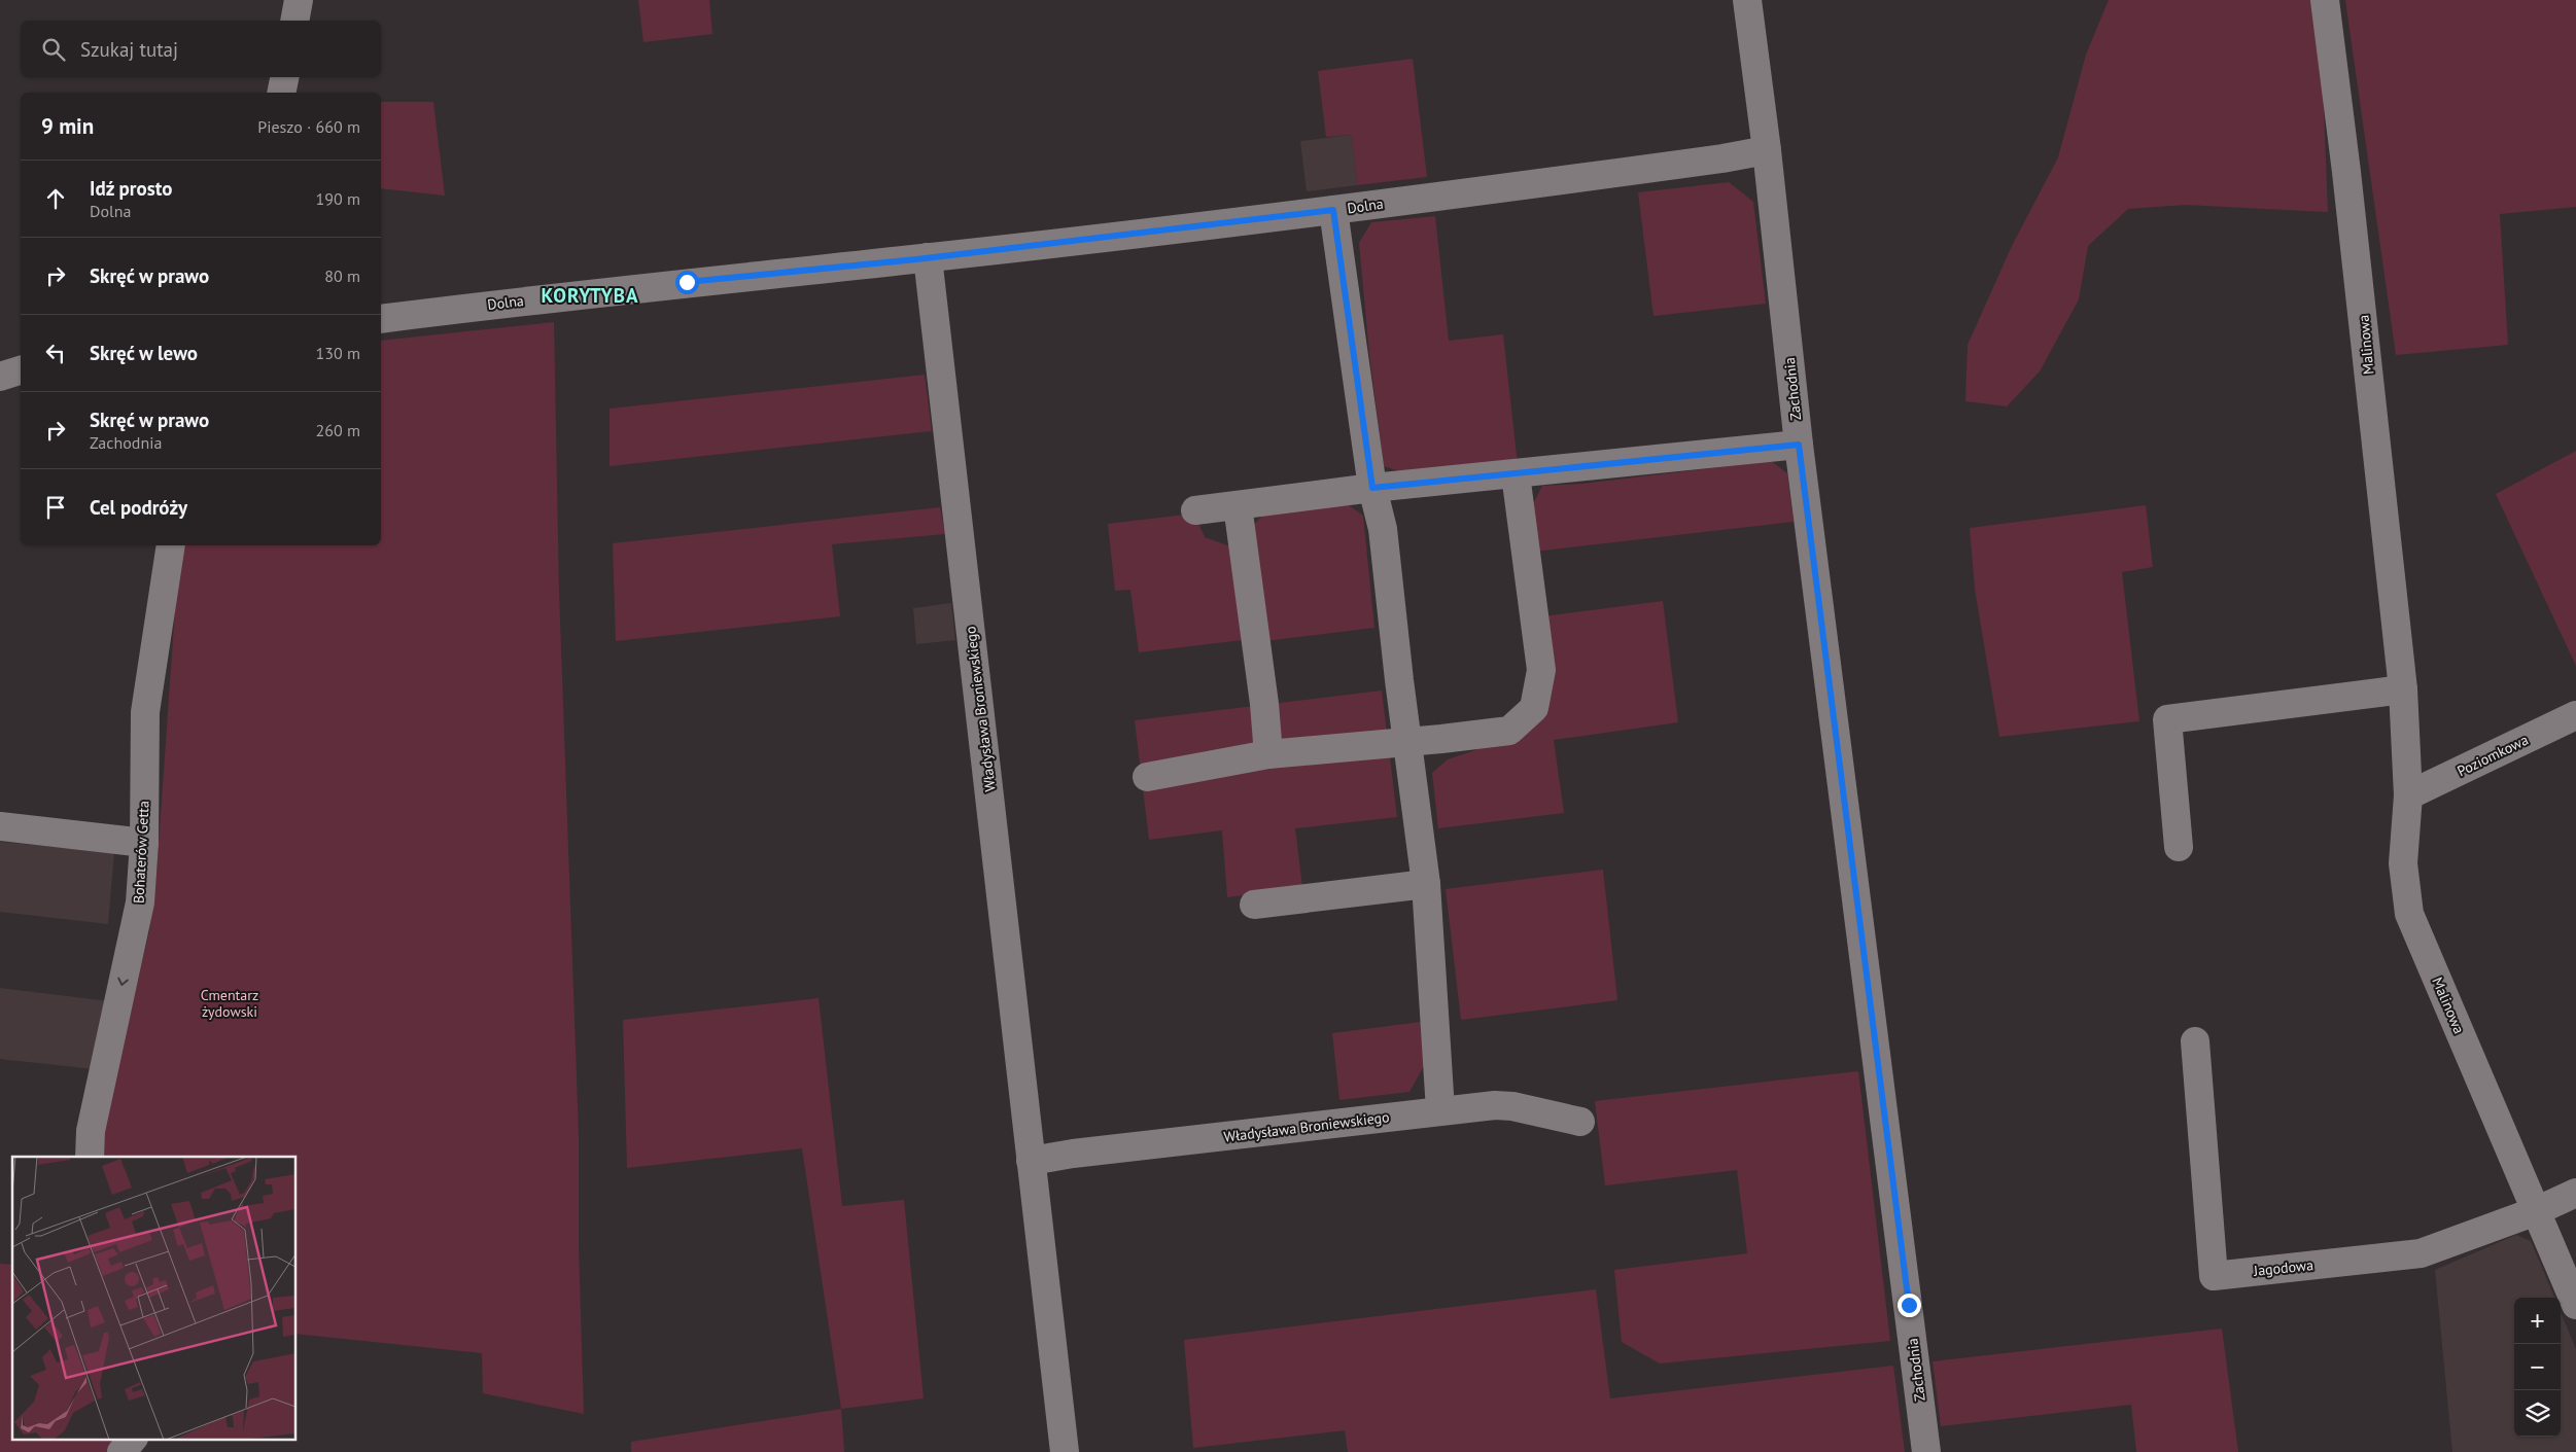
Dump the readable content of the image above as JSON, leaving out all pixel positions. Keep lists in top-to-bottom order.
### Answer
{
  "streets": {
    "street": [
      "Dolna",
      "Malinowa",
      "Zachodnia",
      "Władysława Broniewskiego",
      "Poziomkowa",
      "Bohaterów Getta",
      "Jagodowa"
    ]
  },
  "crossings": [
    ["Dolna", "Zachodnia"],
    ["Dolna", "Władysława Broniewskiego"],
    ["Malinowa", "Poziomkowa"],
    ["Malinowa", "Jagodowa"]
  ],
  "one_way": ["Bohaterów Getta"],
  "districts": ["KORYTYBA"],
  "parks": ["Cmentarz żydowski"],
  "page": {
    "search": "Szukaj tutaj",
    "heading": ["9 min", "Pieszo · 660 m"],
    "list": [
      ["Idź prosto", "Dolna", "190 m"],
      ["Skręć w prawo", "80 m"],
      ["Skręć w lewo", "130 m"],
      ["Skręć w prawo", "Zachodnia", "260 m"],
      "Cel podróży"
    ],
    "map_buttons": ["+", "−"]
  }
}
